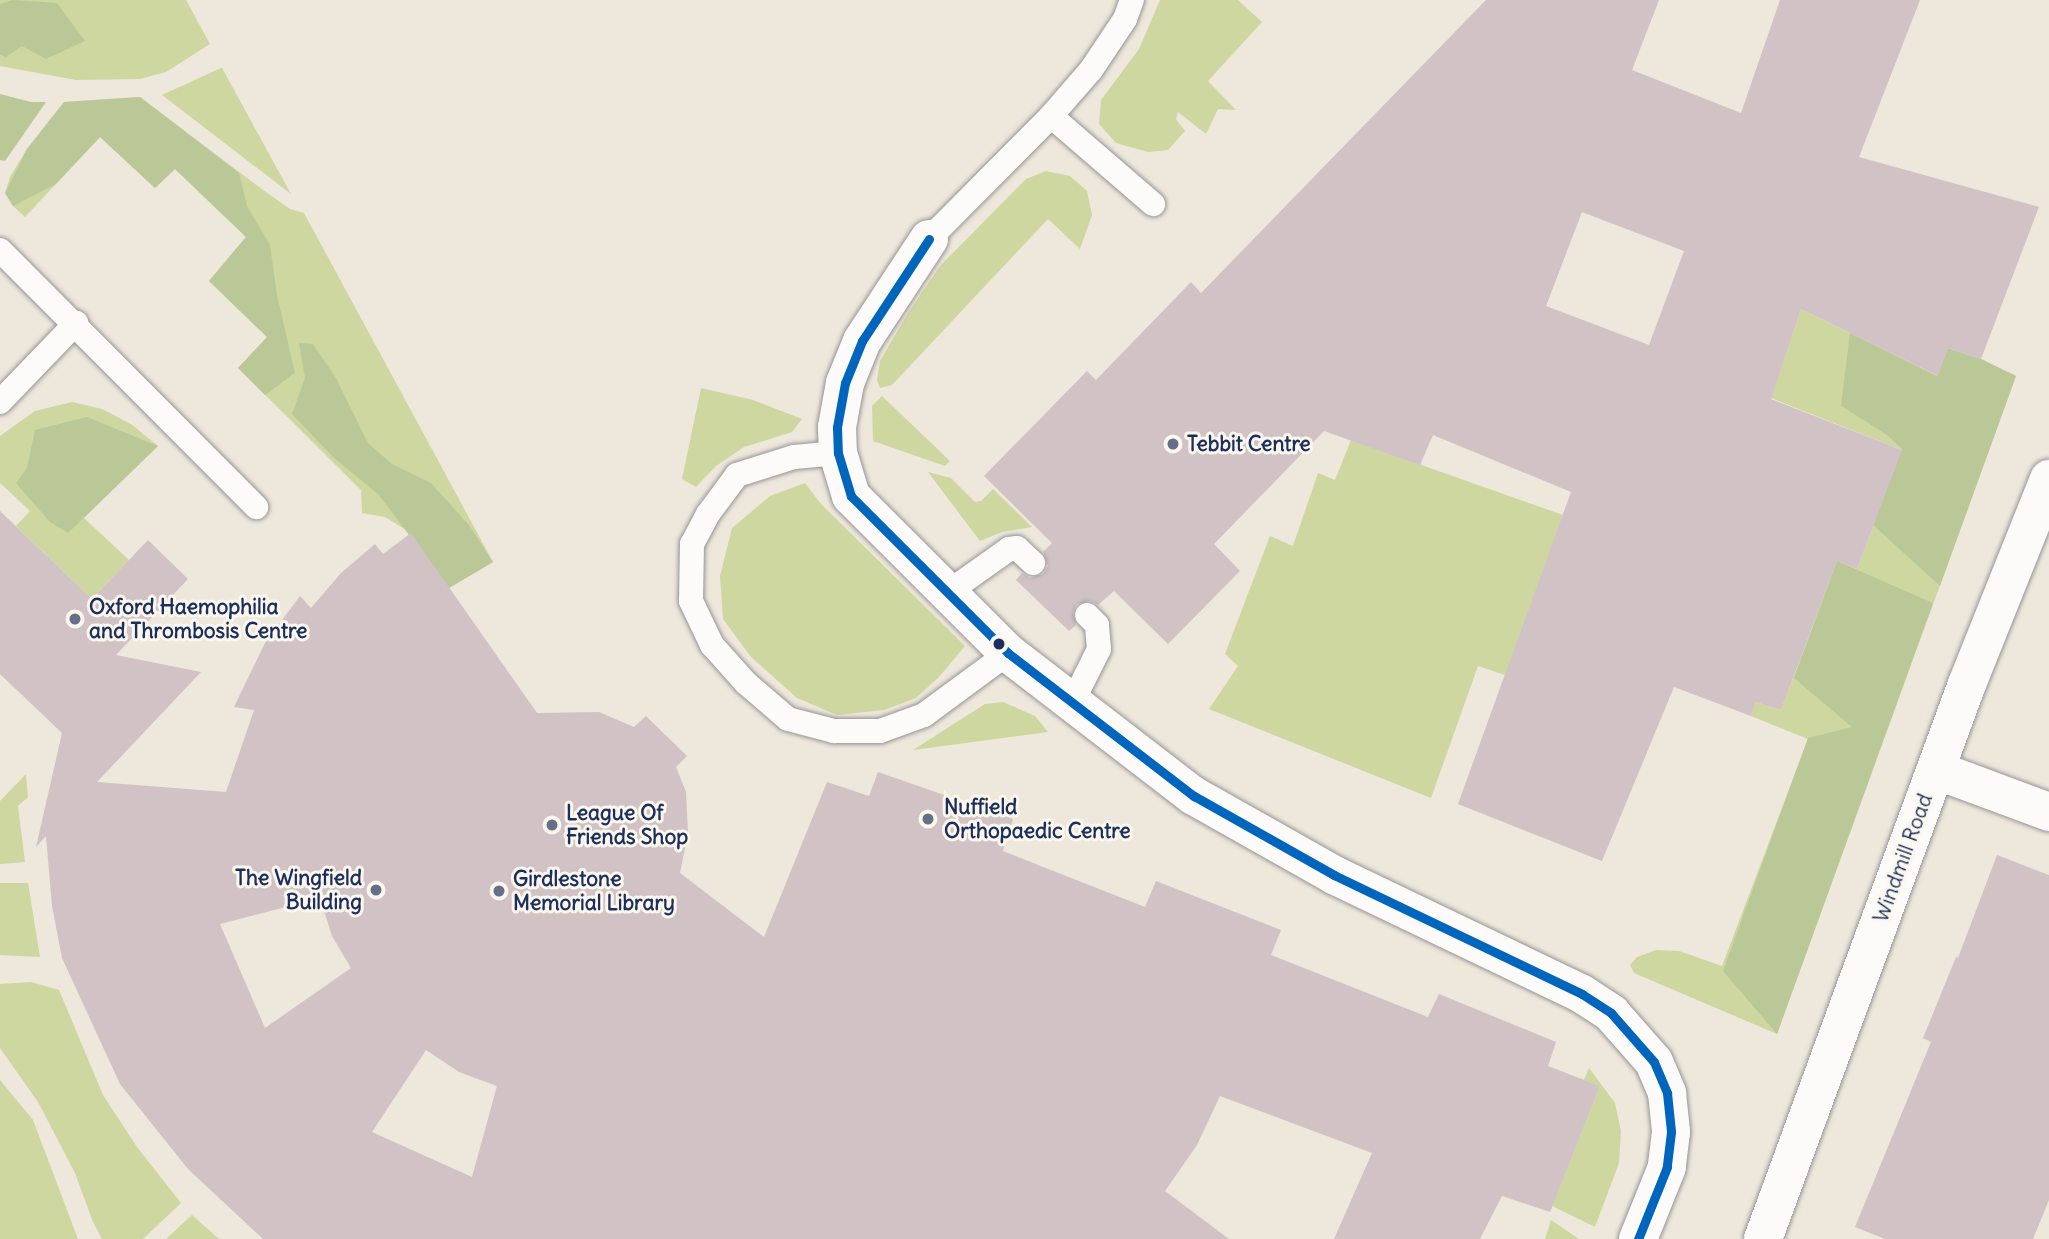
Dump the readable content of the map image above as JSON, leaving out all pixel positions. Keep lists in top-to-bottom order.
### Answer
{
  "streets": {
    "street": ["Windmill Road"]
  },
  "places": [
    "Tebbit Centre",
    "Oxford Haemophilia and Thrombosis Centre",
    "Nuffield Orthopaedic Centre",
    "League Of Friends Shop",
    "The Wingfield Building",
    "Girdlestone Memorial Library"
  ]
}
